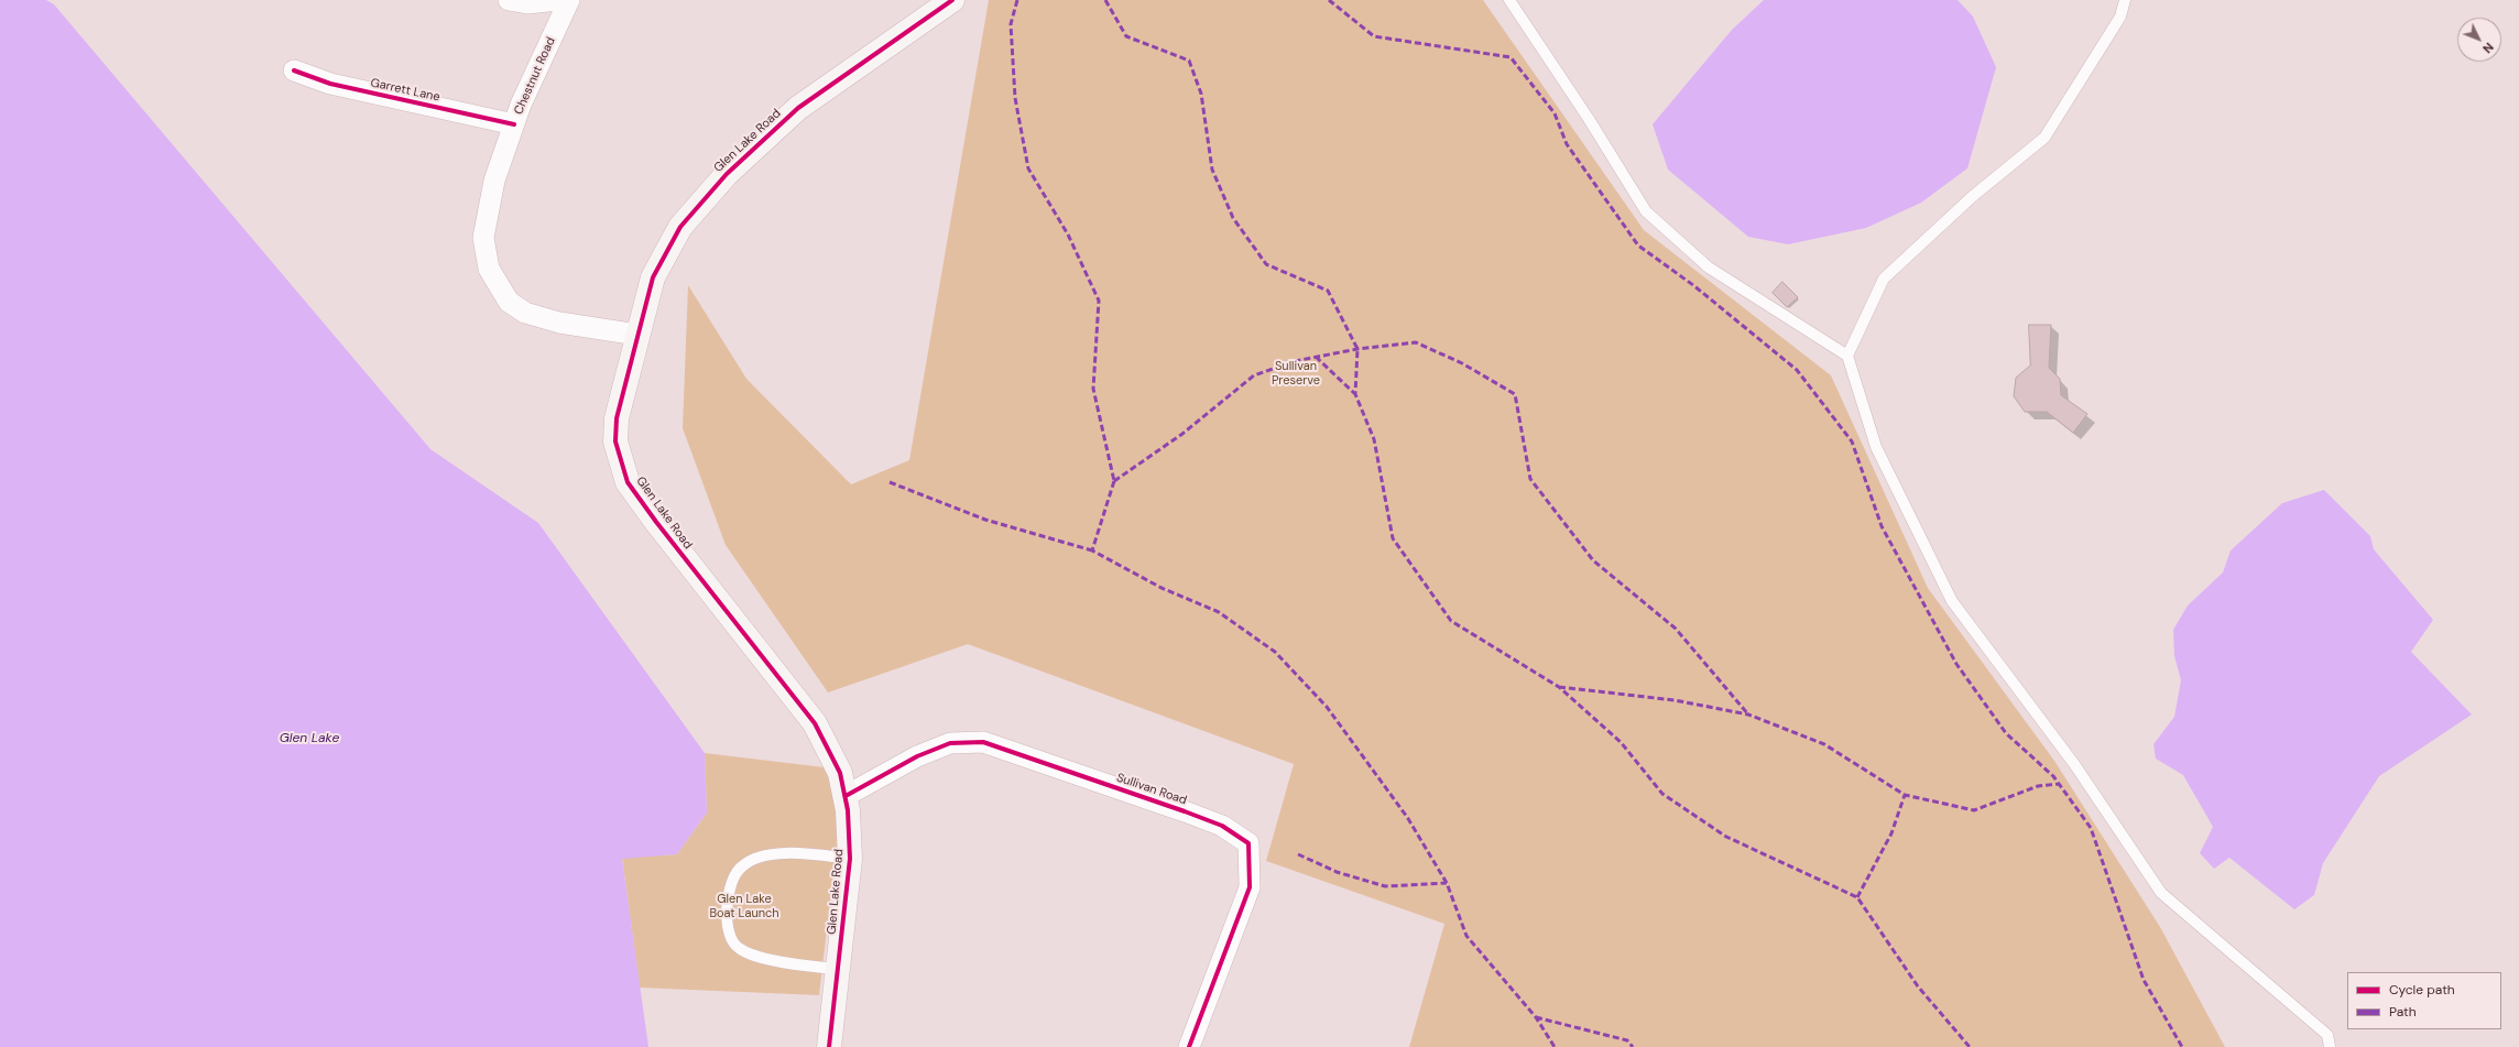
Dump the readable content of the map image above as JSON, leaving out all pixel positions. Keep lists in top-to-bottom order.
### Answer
{
  "streets": {
    "street": [
      "Chestnut Road",
      "Garrett Lane",
      "Glen Lake Road",
      "Sullivan Road"
    ]
  },
  "crossings": [
    ["Chestnut Road", "Garrett Lane"],
    ["Chestnut Road", "Glen Lake Road"],
    ["Glen Lake Road", "Sullivan Road"]
  ],
  "water": ["Glen Lake"],
  "parks": ["Sullivan Preserve", "Glen Lake Boat Launch"],
  "legend": ["Cycle path", "Path"],
  "north": "bottom right"
}
